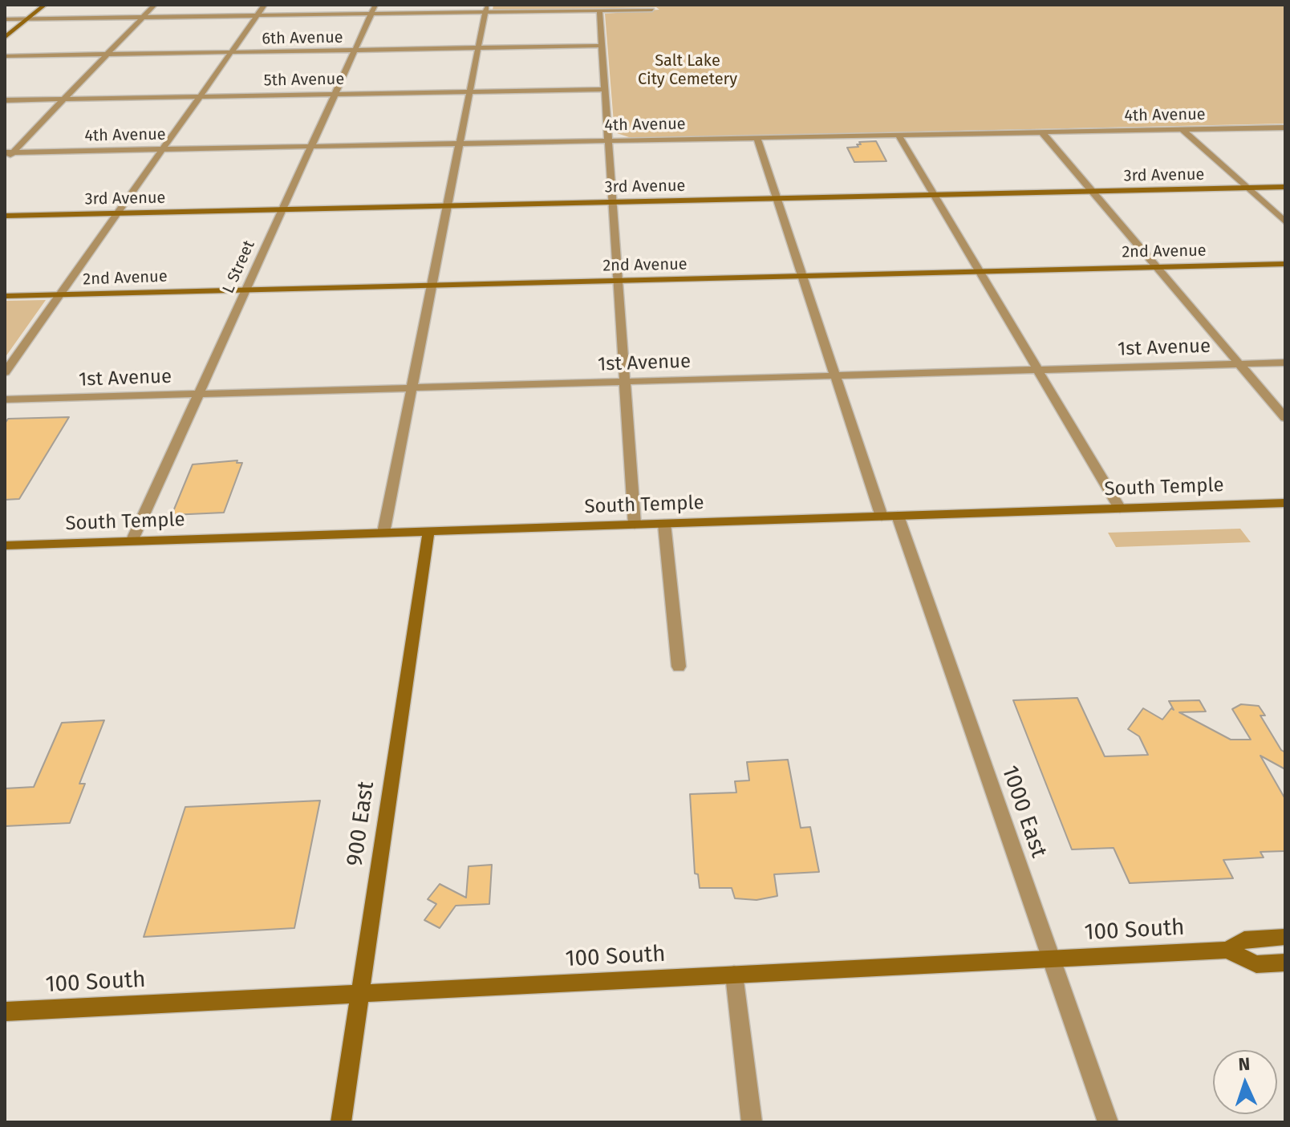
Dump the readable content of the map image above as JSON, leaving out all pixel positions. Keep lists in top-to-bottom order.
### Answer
{
  "streets": {
    "street": [
      "6th Avenue",
      "5th Avenue",
      "4th Avenue",
      "3rd Avenue",
      "2nd Avenue",
      "L Street",
      "1st Avenue",
      "South Temple",
      "1000 East",
      "900 East",
      "100 South"
    ]
  },
  "crossings": [
    ["6th Avenue", "L Street"],
    ["5th Avenue", "L Street"],
    ["4th Avenue", "L Street"],
    ["4th Avenue", "1000 East"],
    ["3rd Avenue", "L Street"],
    ["3rd Avenue", "1000 East"],
    ["2nd Avenue", "L Street"],
    ["2nd Avenue", "1000 East"],
    ["L Street", "1st Avenue"],
    ["L Street", "South Temple"],
    ["1st Avenue", "1000 East"],
    ["South Temple", "1000 East"],
    ["South Temple", "900 East"],
    ["1000 East", "100 South"],
    ["900 East", "100 South"]
  ],
  "parks": ["Salt Lake City Cemetery"],
  "north": "top"
}
